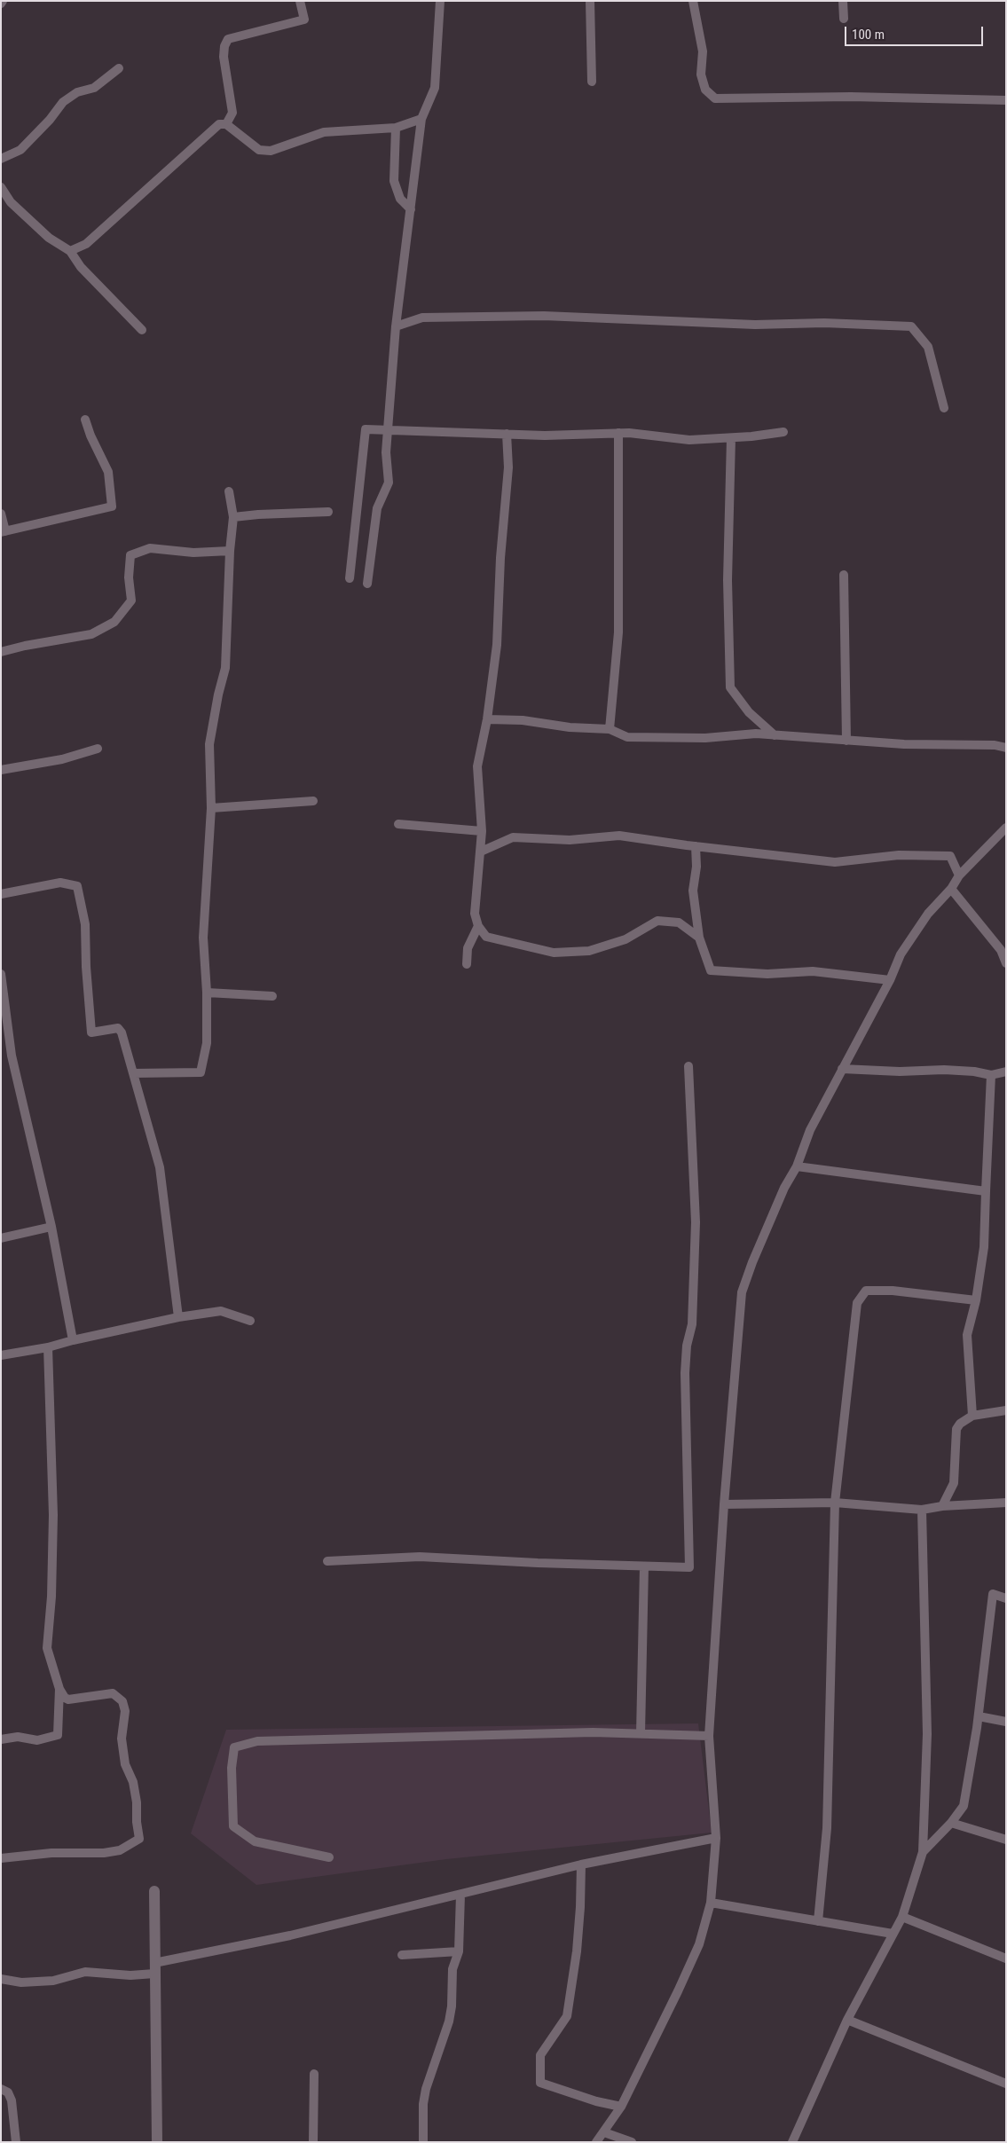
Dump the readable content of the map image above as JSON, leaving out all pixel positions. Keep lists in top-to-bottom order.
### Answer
{
  "scale_bar": "100 m"
}
